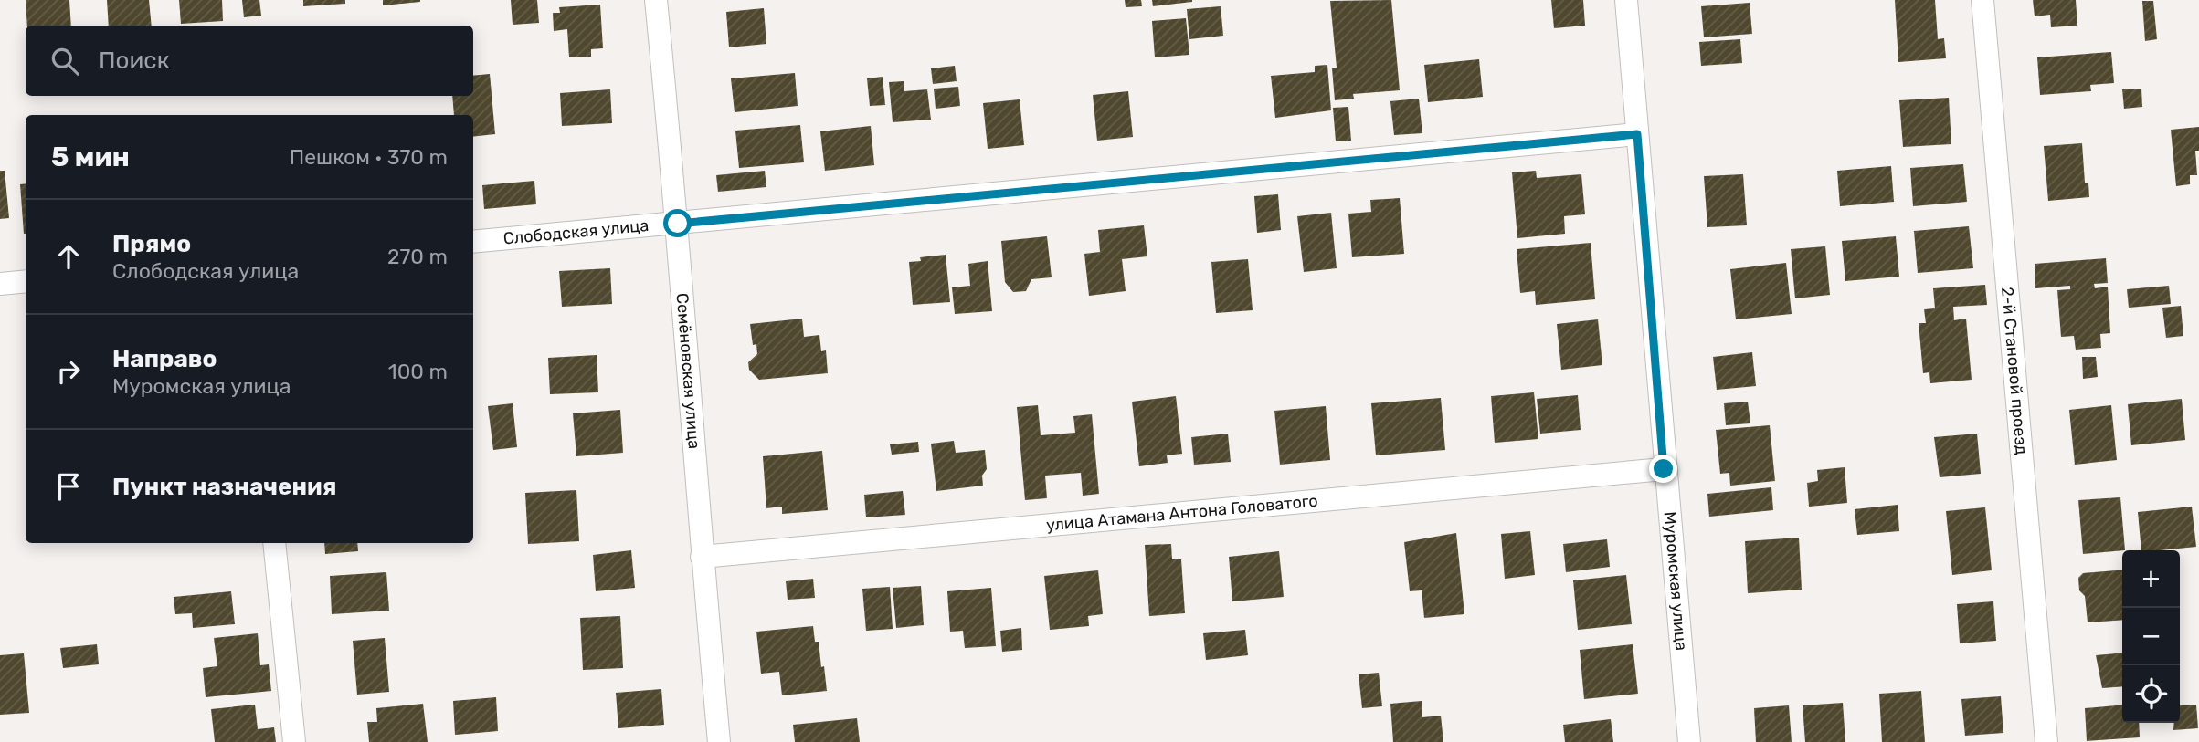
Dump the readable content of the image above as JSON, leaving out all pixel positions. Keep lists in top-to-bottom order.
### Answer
{
  "streets": {
    "street": [
      "Слободская улица",
      "Семёновская улица",
      "2-й Становой проезд",
      "улица Атамана Антона Головатого",
      "Муромская улица"
    ]
  },
  "crossings": [
    ["Слободская улица", "Семёновская улица"],
    ["Слободская улица", "Муромская улица"],
    ["Семёновская улица", "улица Атамана Антона Головатого"],
    ["улица Атамана Антона Головатого", "Муромская улица"]
  ],
  "page": {
    "search": "Поиск",
    "heading": ["5 мин", "Пешком · 370 m"],
    "list": [
      ["Прямо", "Слободская улица", "270 m"],
      ["Направо", "Муромская улица", "100 m"],
      "Пункт назначения"
    ],
    "map_buttons": ["+", "−"]
  }
}
